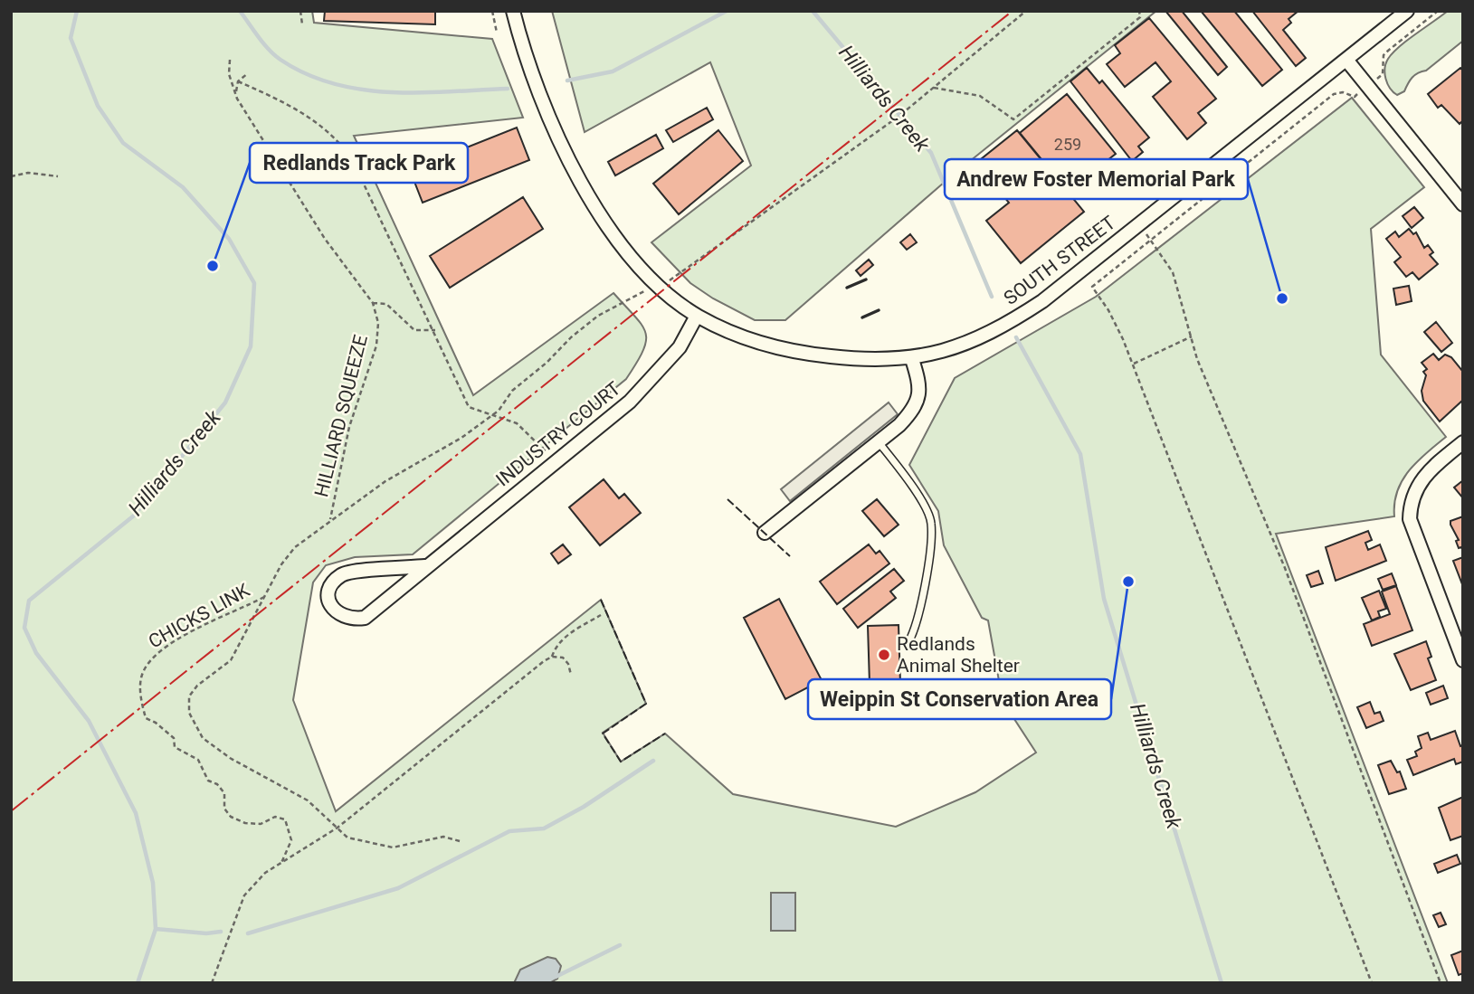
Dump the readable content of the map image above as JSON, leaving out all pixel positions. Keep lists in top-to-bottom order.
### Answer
{
  "streets": {
    "street": ["SOUTH STREET", "INDUSTRY COURT"],
    "path": ["HILLIARD SQUEEZE", "CHICKS LINK"]
  },
  "crossings": [
    ["SOUTH STREET", "INDUSTRY COURT"]
  ],
  "water": ["Hilliards Creek"],
  "places": [
    "Redlands Track Park",
    "Andrew Foster Memorial Park",
    "Weippin St Conservation Area",
    "Redlands Animal Shelter"
  ],
  "house_numbers": ["259"]
}
